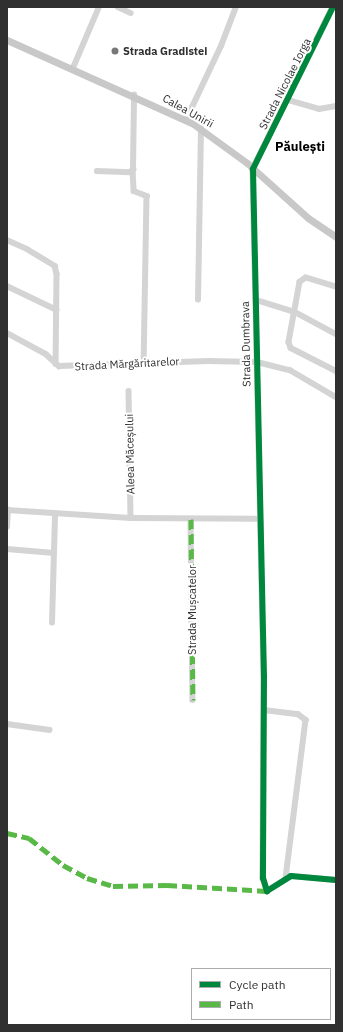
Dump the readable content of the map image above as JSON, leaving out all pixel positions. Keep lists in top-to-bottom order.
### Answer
{
  "streets": {
    "main road": ["Calea Unirii"],
    "street": [
      "Strada Nicolae Iorga",
      "Strada Dumbrava",
      "Strada Mărgăritarelor",
      "Aleea Măceșului",
      "Strada Mușcatelor"
    ]
  },
  "crossings": [
    ["Strada Nicolae Iorga", "Calea Unirii"],
    ["Strada Nicolae Iorga", "Strada Dumbrava"],
    ["Calea Unirii", "Strada Dumbrava"],
    ["Strada Dumbrava", "Strada Mărgăritarelor"]
  ],
  "districts": ["Păulești"],
  "places": ["Strada Gradistei"],
  "legend": ["Cycle path", "Path"]
}
